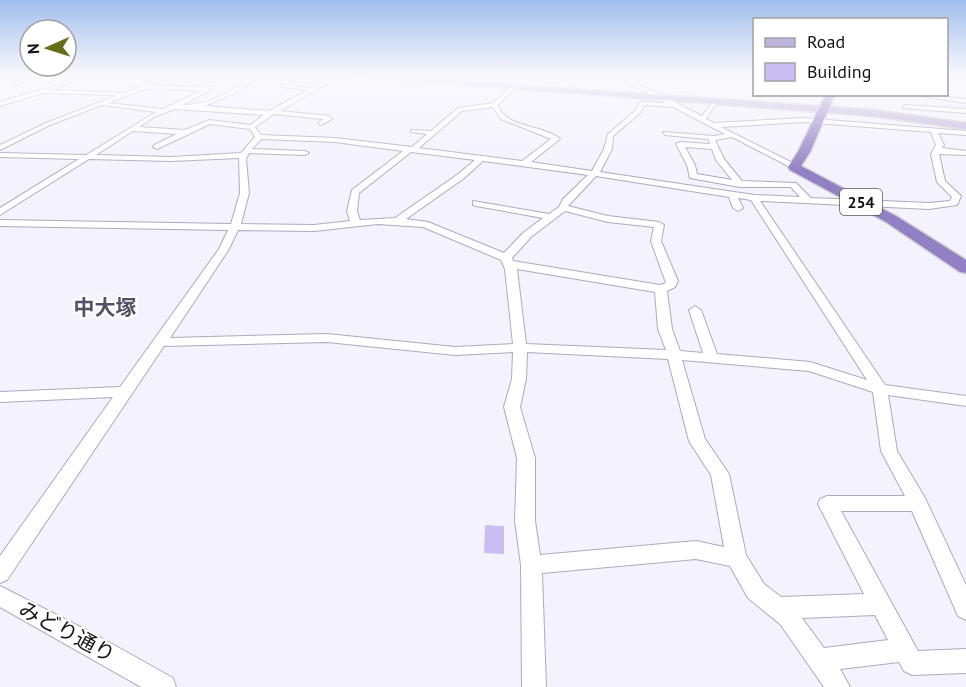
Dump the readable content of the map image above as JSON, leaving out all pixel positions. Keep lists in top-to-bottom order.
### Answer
{
  "streets": {
    "highway": ["254"],
    "street": ["みどり通り"]
  },
  "districts": ["中大塚"],
  "legend": ["Road", "Building"],
  "north": "left"
}
